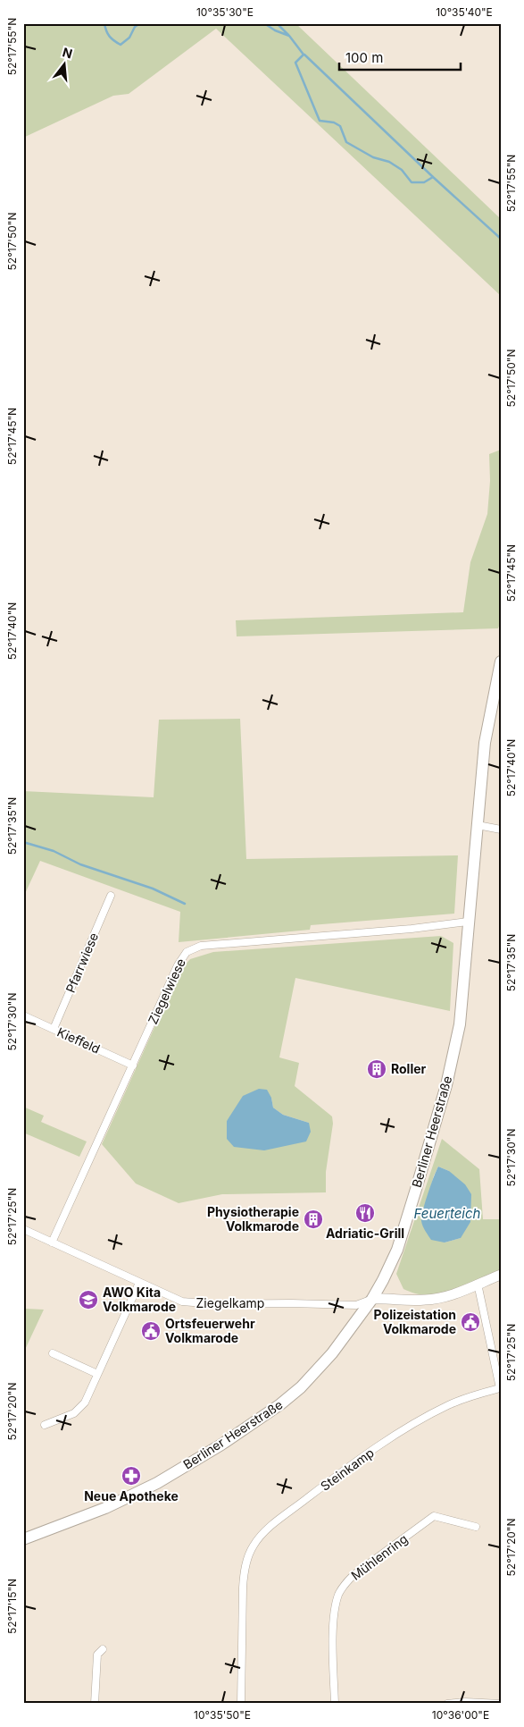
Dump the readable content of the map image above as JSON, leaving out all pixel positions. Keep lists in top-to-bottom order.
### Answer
{
  "streets": {
    "main road": ["Berliner Heerstraße"],
    "street": [
      "Pfarrwiese",
      "Ziegelwiese",
      "Kieffeld",
      "Ziegelkamp",
      "Steinkamp",
      "Mühlenring"
    ]
  },
  "crossings": [
    ["Pfarrwiese", "Kieffeld"],
    ["Ziegelwiese", "Kieffeld"],
    ["Ziegelwiese", "Berliner Heerstraße"],
    ["Ziegelwiese", "Ziegelkamp"],
    ["Berliner Heerstraße", "Ziegelkamp"]
  ],
  "water": ["Feuerteich"],
  "places": {
    "building": ["Roller", "Physiotherapie Volkmarode"],
    "restaurant": ["Adriatic-Grill"],
    "school or university": ["AWO Kita Volkmarode"],
    "public building": ["Polizeistation Volkmarode", "Ortsfeuerwehr Volkmarode"],
    "pharmacy": ["Neue Apotheke"]
  },
  "scale_bar": "100 m",
  "north": "top",
  "coordinates": [
    "10°35'30\"E",
    "10°35'40\"E",
    "52°17'55\"N",
    "52°17'50\"N",
    "52°17'45\"N",
    "52°17'40\"N",
    "52°17'35\"N",
    "52°17'30\"N",
    "52°17'25\"N",
    "52°17'20\"N",
    "52°17'15\"N",
    "10°35'50\"E",
    "10°36'00\"E"
  ]
}
